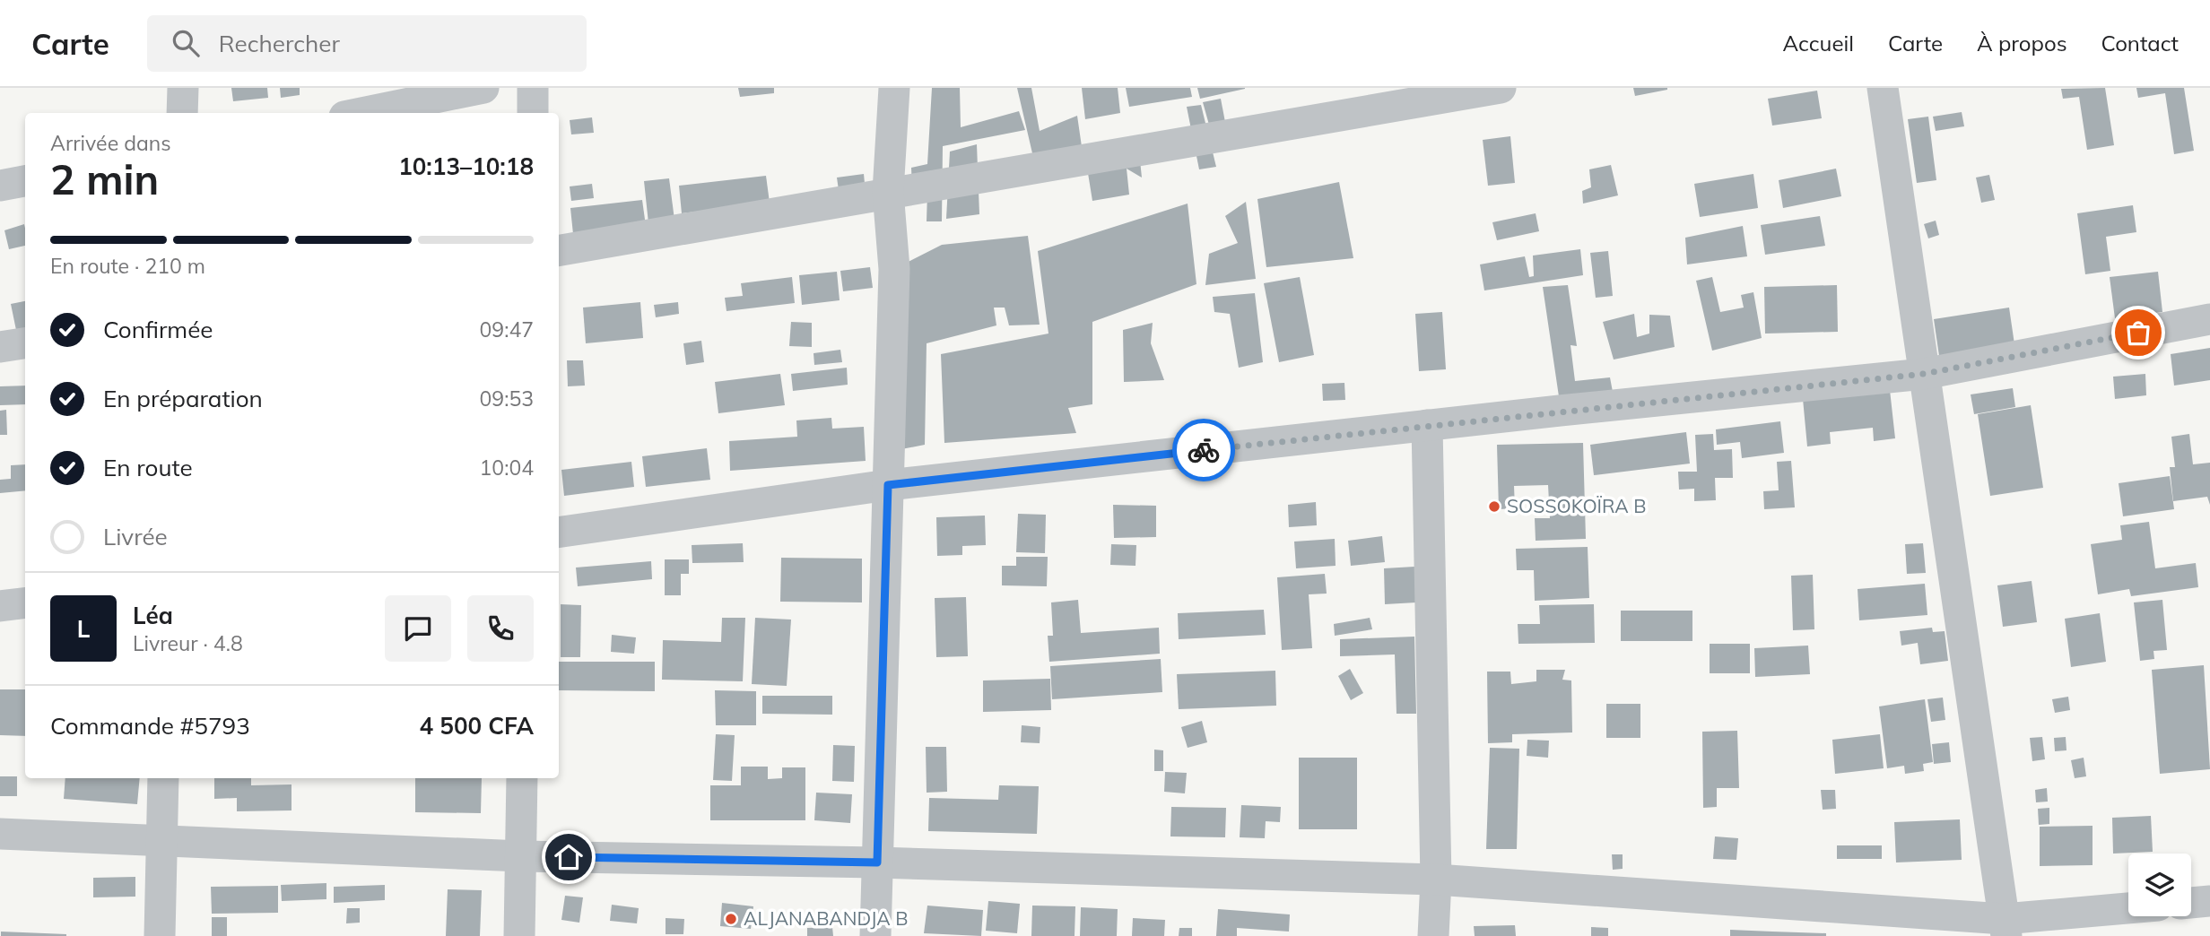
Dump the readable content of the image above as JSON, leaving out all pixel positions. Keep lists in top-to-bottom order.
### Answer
{
  "places": ["SOSSOKOÏRA B", "ALJANABANDJA B"],
  "page": {
    "header": "Carte",
    "search": "Rechercher",
    "nav": [
      "Accueil",
      "Carte",
      "À propos",
      "Contact"
    ],
    "heading": ["2 min", "Arrivée dans", "10:13–10:18"],
    "panel": [
      "Léa",
      "Livreur · 4.8",
      "Commande #5793",
      "4 500 CFA"
    ],
    "bar": "En route · 210 m",
    "list": [
      ["Confirmée", "09:47"],
      ["En préparation", "09:53"],
      ["En route", "10:04"],
      "Livrée"
    ],
    "round": "L"
  }
}
